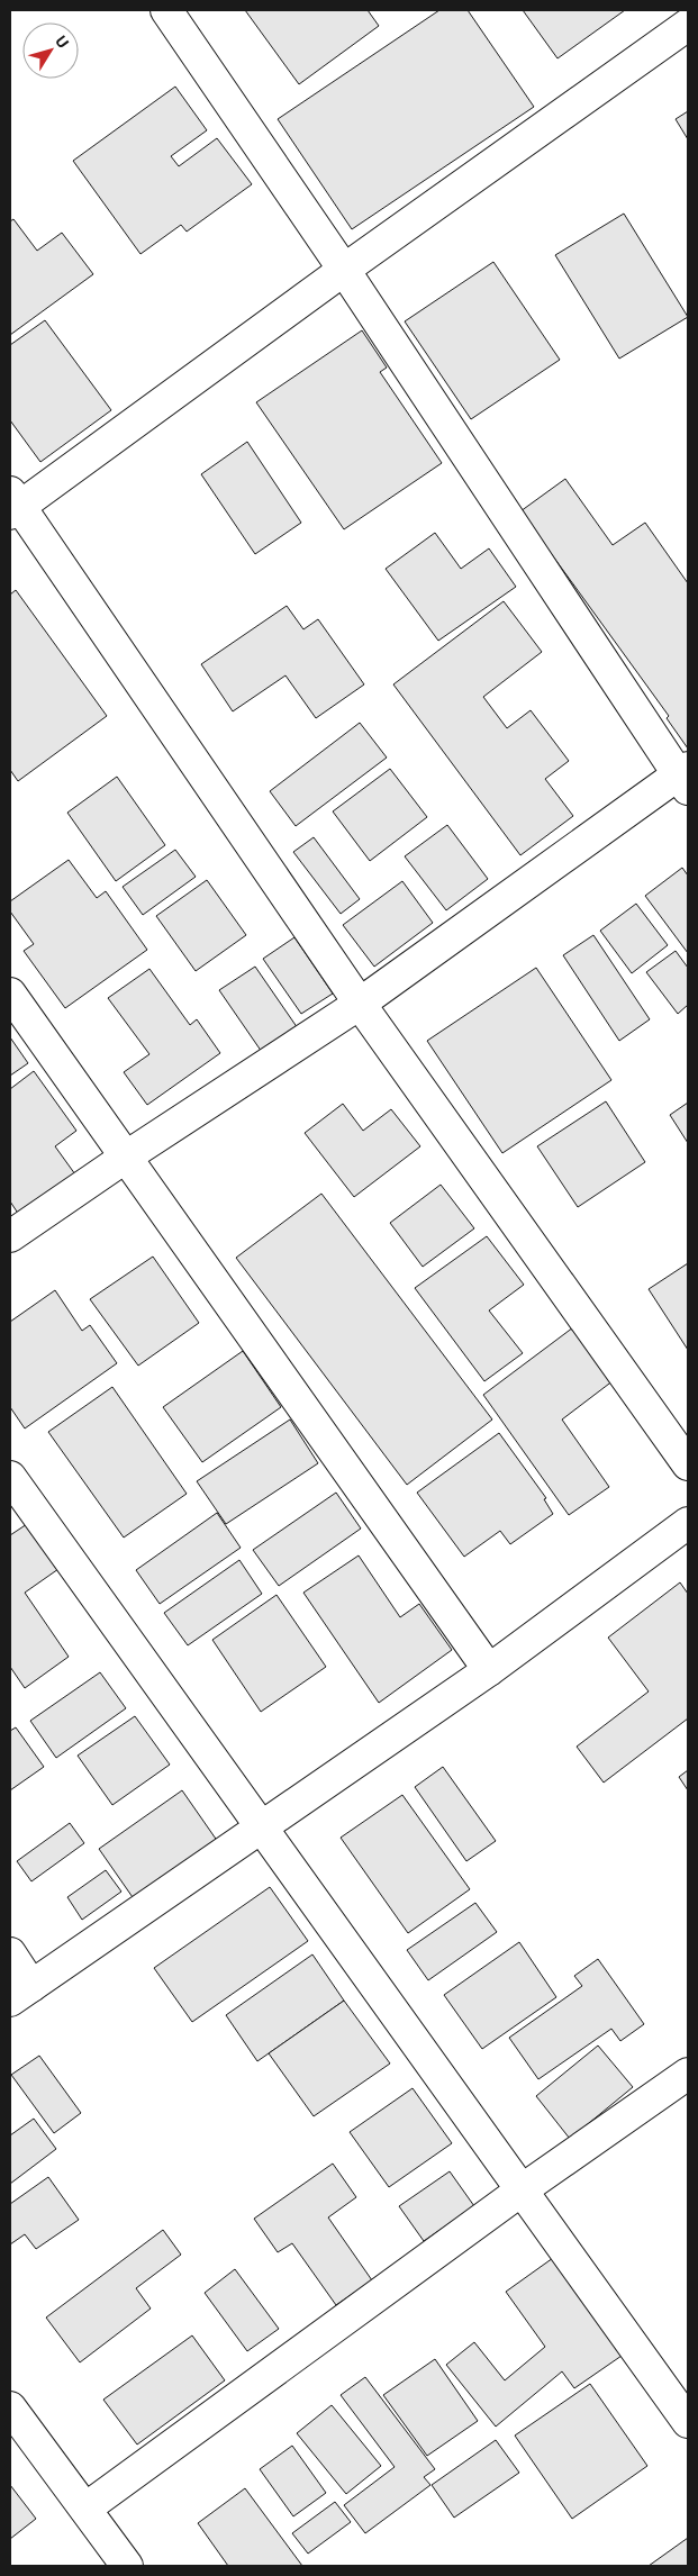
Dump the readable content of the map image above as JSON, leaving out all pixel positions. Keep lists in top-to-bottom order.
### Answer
{
  "north": "top right"
}
